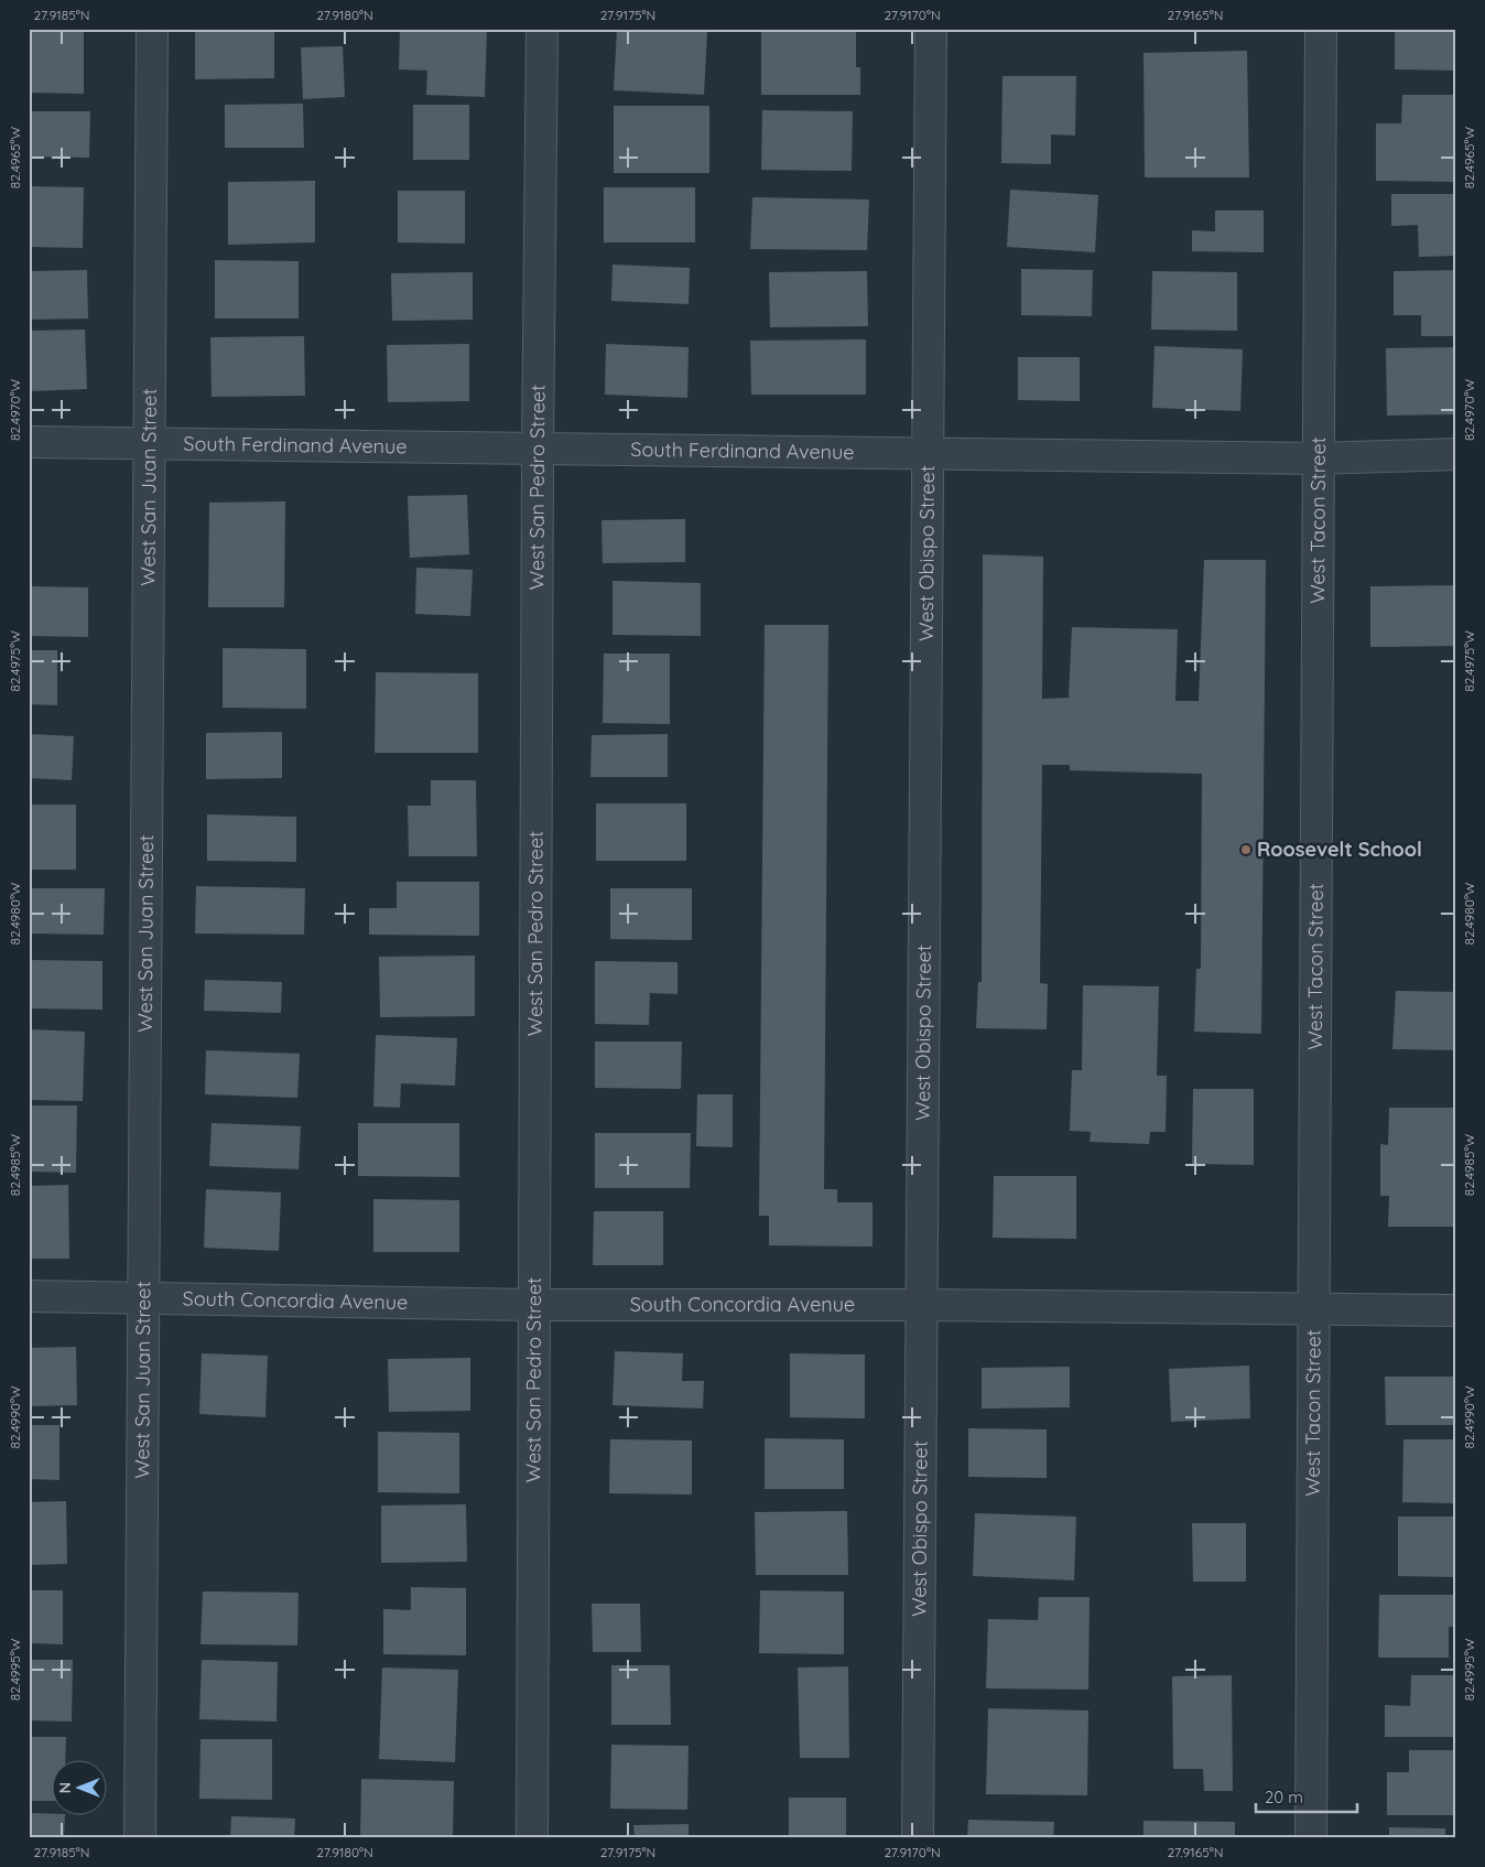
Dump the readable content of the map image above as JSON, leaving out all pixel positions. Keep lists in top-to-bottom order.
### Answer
{
  "streets": {
    "street": [
      "South Ferdinand Avenue",
      "West San Juan Street",
      "West San Pedro Street",
      "West Tacon Street",
      "West Obispo Street",
      "South Concordia Avenue"
    ]
  },
  "crossings": [
    ["South Ferdinand Avenue", "West San Juan Street"],
    ["South Ferdinand Avenue", "West San Pedro Street"],
    ["South Ferdinand Avenue", "West Tacon Street"],
    ["South Ferdinand Avenue", "West Obispo Street"],
    ["West San Juan Street", "South Concordia Avenue"],
    ["West San Pedro Street", "South Concordia Avenue"],
    ["West Tacon Street", "South Concordia Avenue"],
    ["West Obispo Street", "South Concordia Avenue"]
  ],
  "places": ["Roosevelt School"],
  "scale_bar": "20 m",
  "north": "left",
  "coordinates": [
    "27.9185°N",
    "27.9180°N",
    "27.9175°N",
    "27.9170°N",
    "27.9165°N",
    "82.4965°W",
    "82.4970°W",
    "82.4975°W",
    "82.4980°W",
    "82.4985°W",
    "82.4990°W",
    "82.4995°W"
  ]
}
